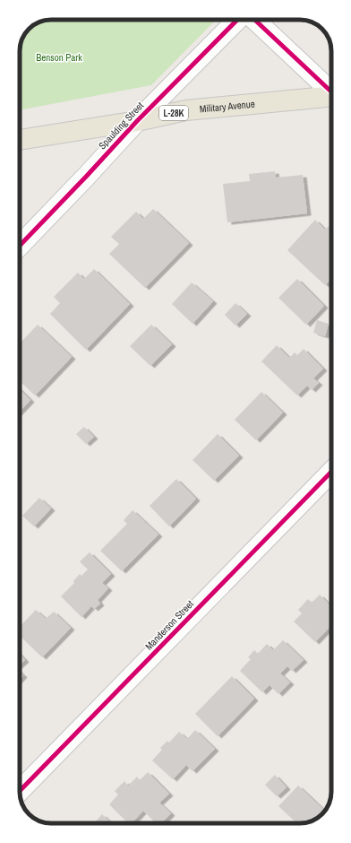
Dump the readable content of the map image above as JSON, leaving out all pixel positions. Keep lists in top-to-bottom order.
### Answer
{
  "streets": {
    "main road": ["Military Avenue", "L-28K"],
    "street": ["Spaulding Street", "Manderson Street"]
  },
  "crossings": [
    ["Military Avenue", "Spaulding Street"]
  ],
  "parks": ["Benson Park"]
}
